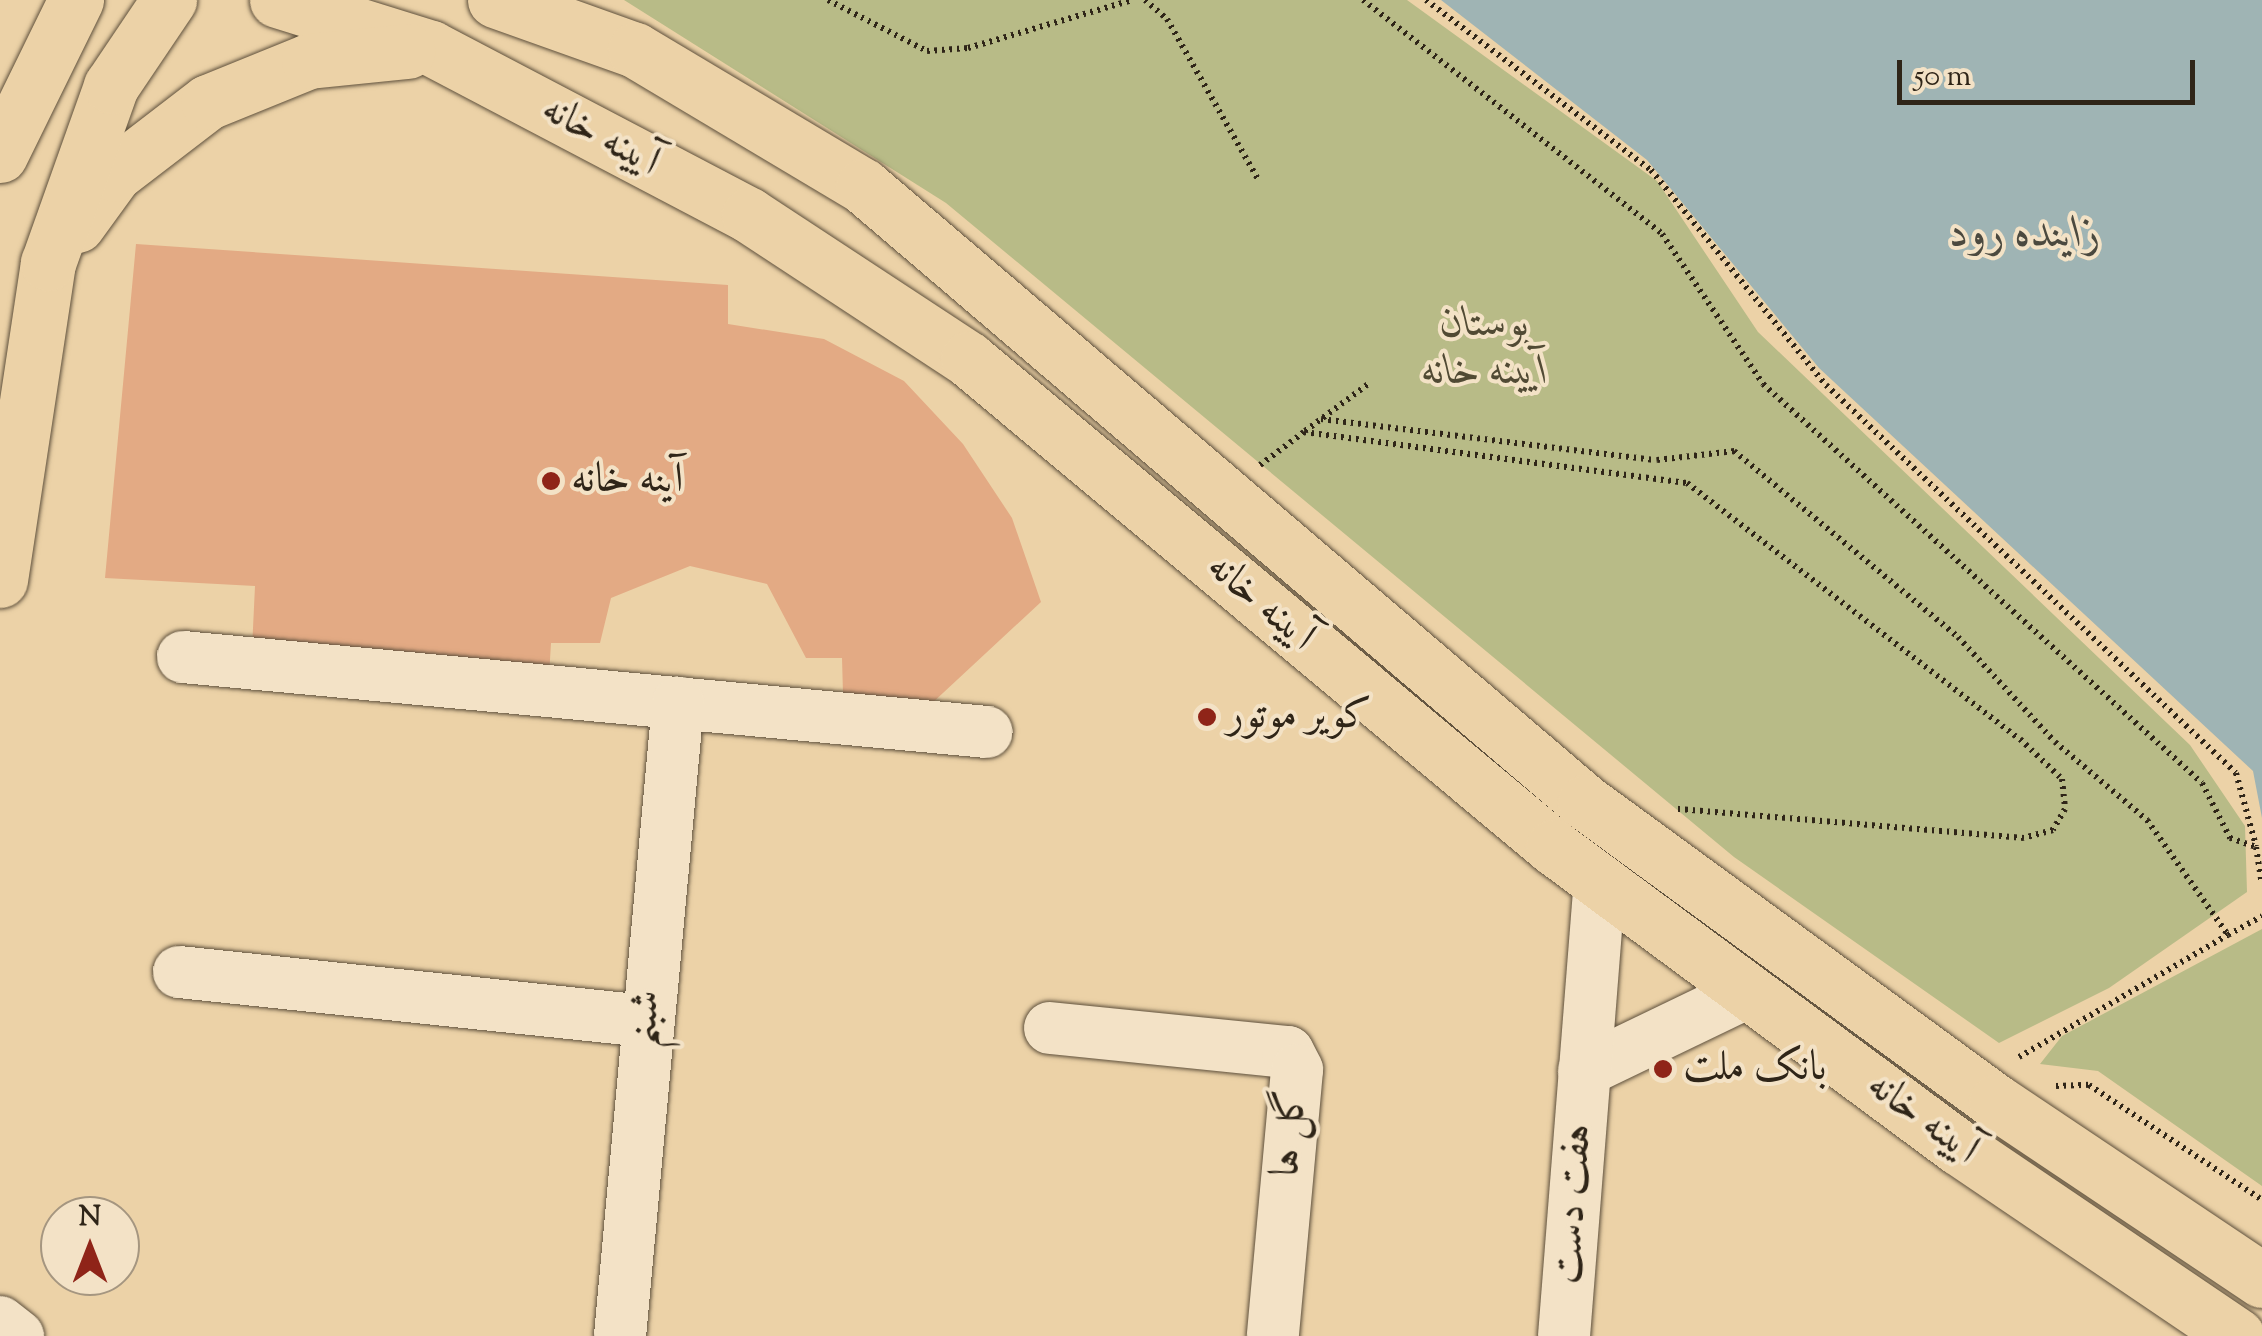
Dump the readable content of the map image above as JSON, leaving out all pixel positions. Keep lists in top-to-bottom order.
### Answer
{
  "streets": {
    "main road": ["آیینه خانه"],
    "street": ["شبنم", "گل ها", "هفت دست"]
  },
  "crossings": [
    ["آیینه خانه", "هفت دست"]
  ],
  "water": ["زاینده رود"],
  "parks": ["بوستان آیینه خانه"],
  "places": ["آینه خانه", "کویر موتور", "بانک ملت"],
  "scale_bar": "50 m",
  "north": "top"
}
